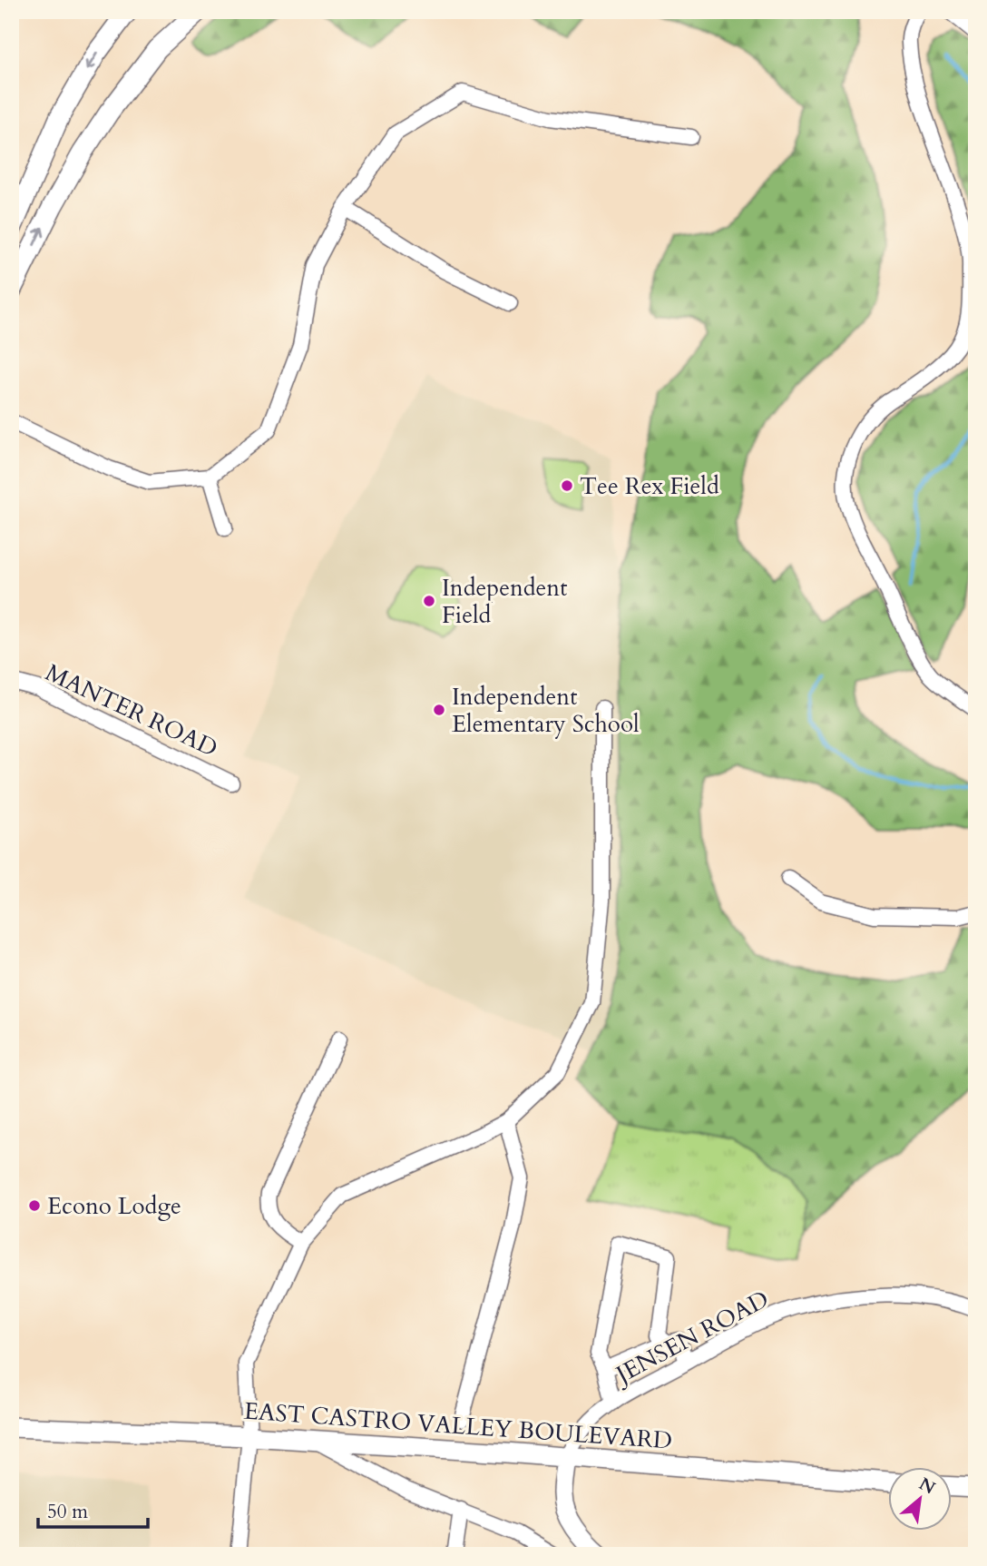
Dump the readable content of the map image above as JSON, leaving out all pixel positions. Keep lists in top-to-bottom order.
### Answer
{
  "streets": {
    "main road": ["EAST CASTRO VALLEY BOULEVARD"],
    "street": ["MANTER ROAD", "JENSEN ROAD"]
  },
  "crossings": [
    ["JENSEN ROAD", "EAST CASTRO VALLEY BOULEVARD"]
  ],
  "places": [
    "Tee Rex Field",
    "Independent Field",
    "Independent Elementary School",
    "Econo Lodge"
  ],
  "scale_bar": "50 m",
  "north": "top right"
}
